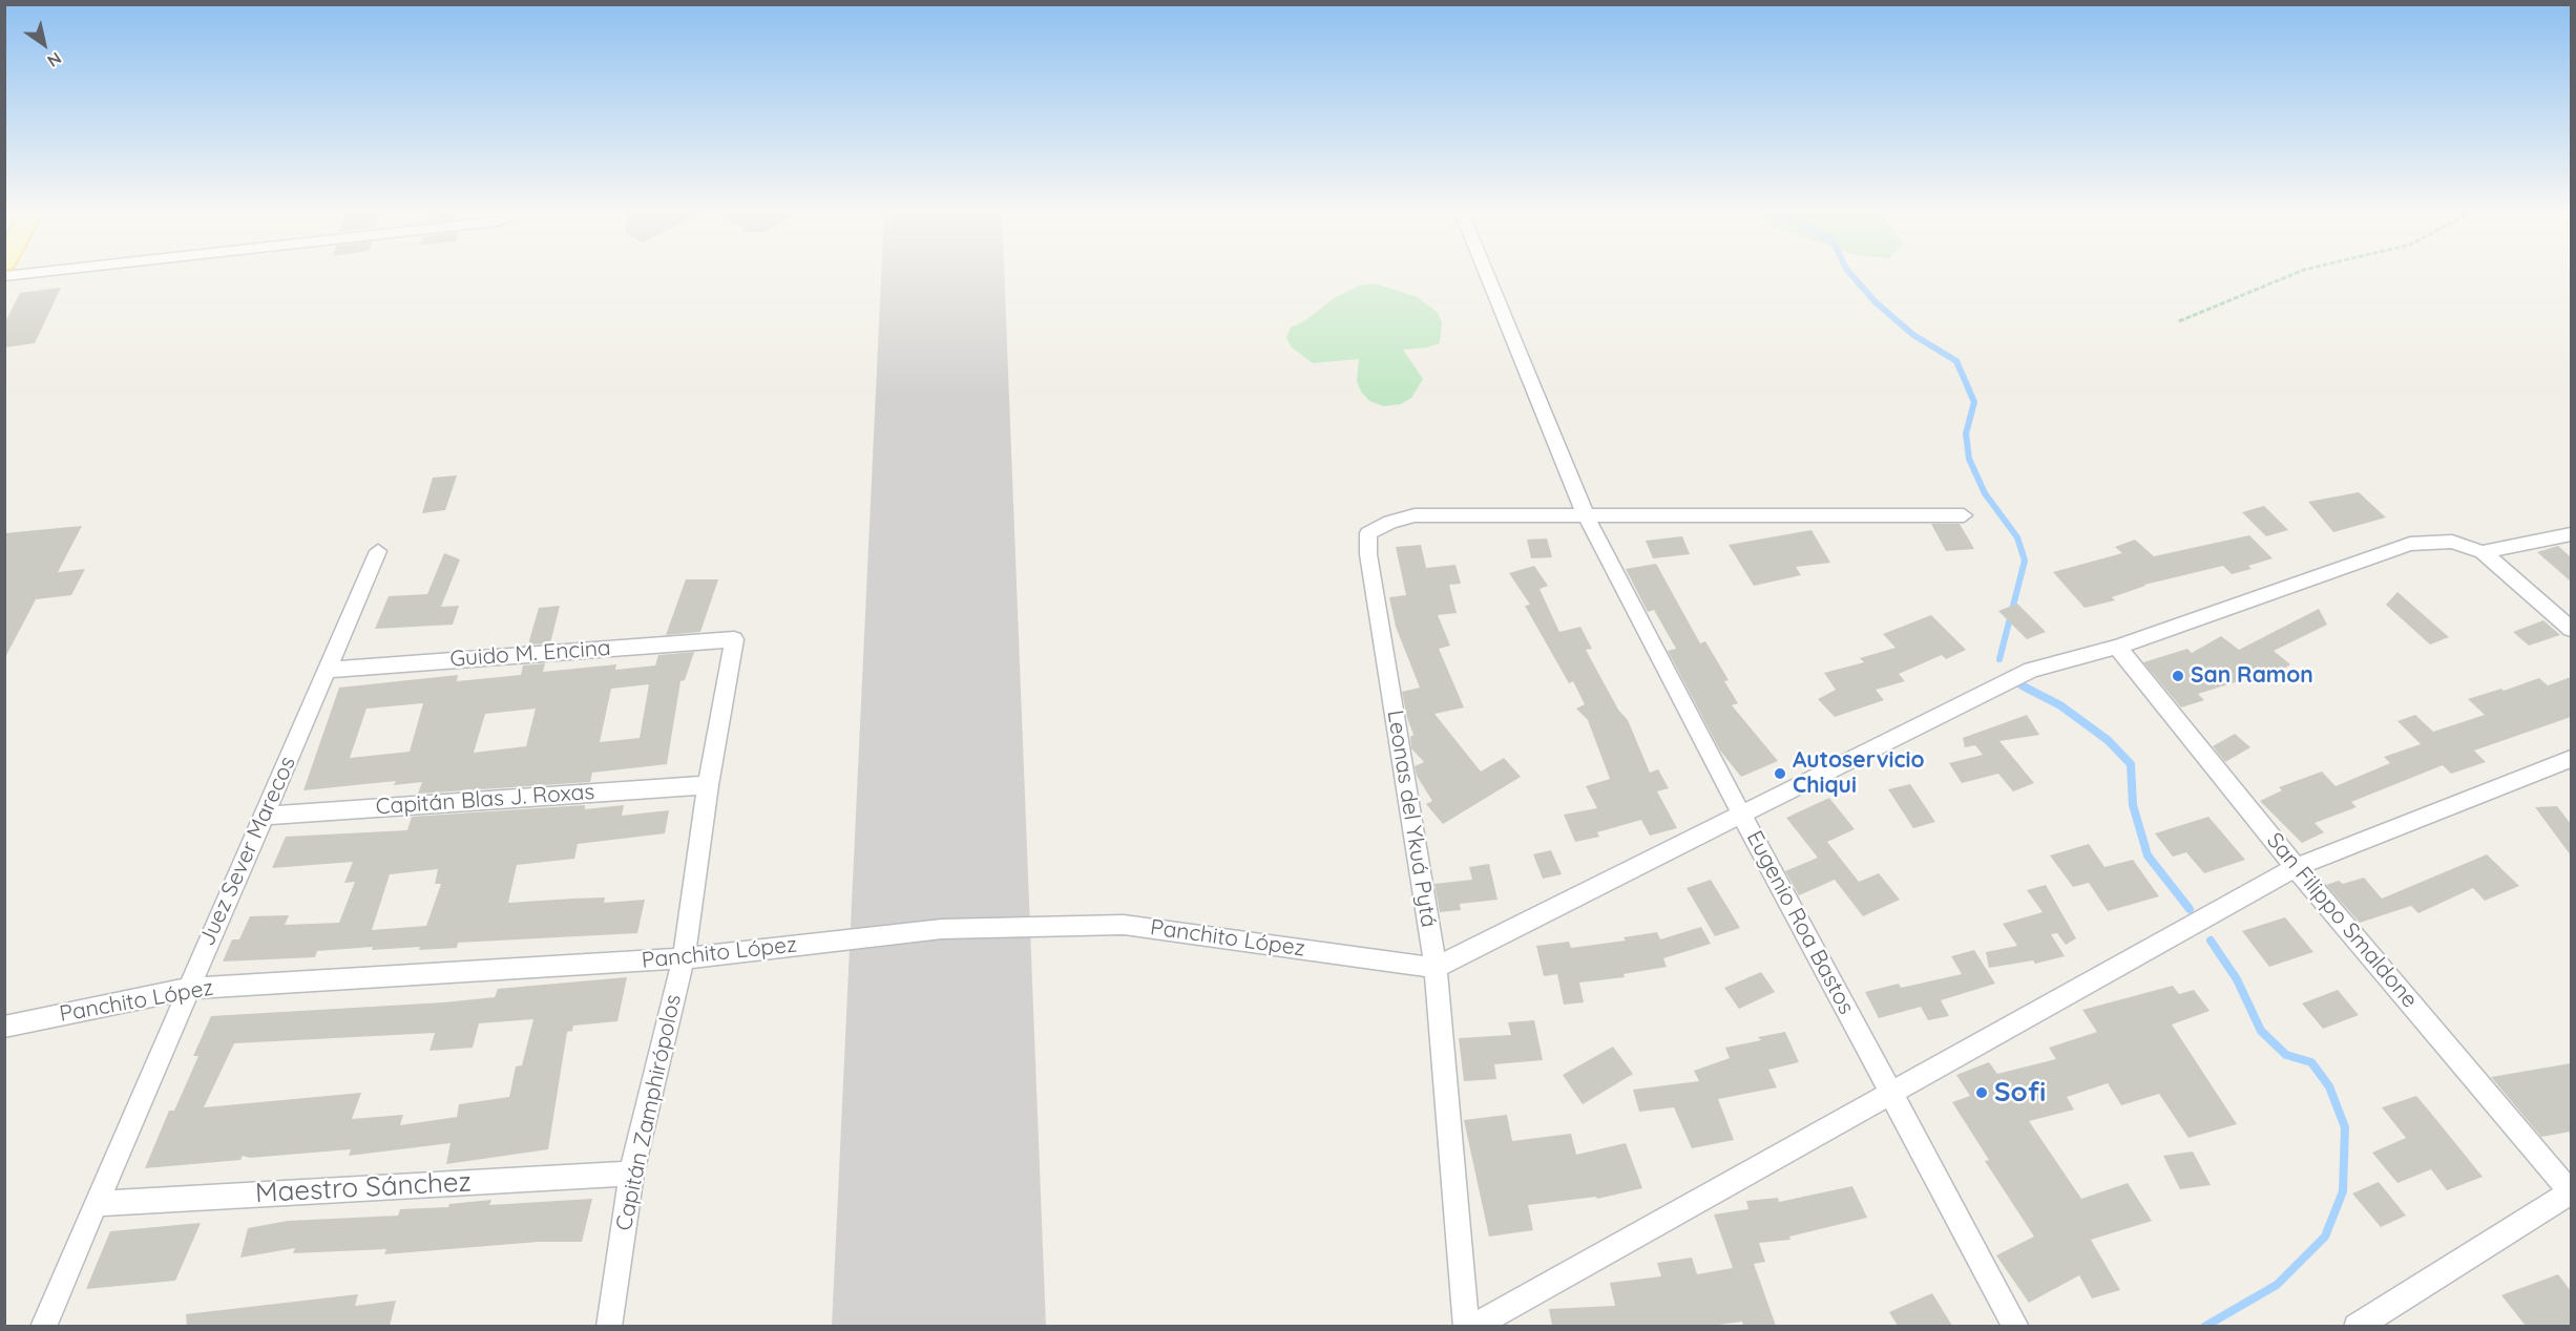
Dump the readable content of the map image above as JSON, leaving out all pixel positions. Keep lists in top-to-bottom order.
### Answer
{
  "streets": {
    "street": [
      "Guido M. Encina",
      "Capitán Blas J. Roxas",
      "Leonas del Ykuá Pytá",
      "Juez Sever Marecos",
      "San Filippo Smaldone",
      "Eugenio Roa Bastos",
      "Panchito López",
      "Capitán Zamphirópolos",
      "Maestro Sánchez"
    ]
  },
  "crossings": [
    ["Guido M. Encina", "Juez Sever Marecos"],
    ["Guido M. Encina", "Capitán Zamphirópolos"],
    ["Capitán Blas J. Roxas", "Juez Sever Marecos"],
    ["Capitán Blas J. Roxas", "Capitán Zamphirópolos"],
    ["Leonas del Ykuá Pytá", "Eugenio Roa Bastos"],
    ["Leonas del Ykuá Pytá", "Panchito López"],
    ["Juez Sever Marecos", "Panchito López"],
    ["Juez Sever Marecos", "Maestro Sánchez"],
    ["Panchito López", "Capitán Zamphirópolos"],
    ["Capitán Zamphirópolos", "Maestro Sánchez"]
  ],
  "places": ["San Ramon", "Autoservicio Chiqui", "Sofi"],
  "north": "bottom right"
}
